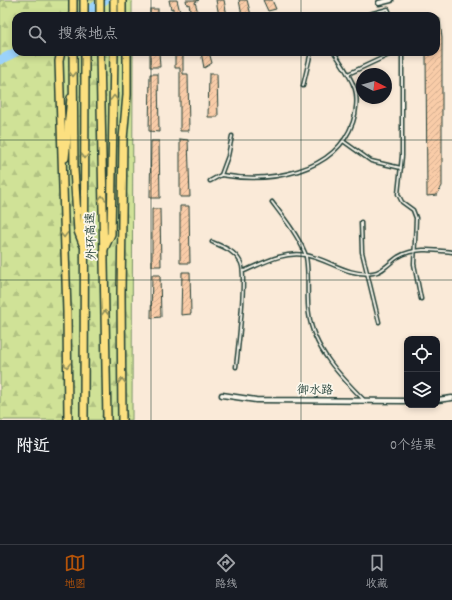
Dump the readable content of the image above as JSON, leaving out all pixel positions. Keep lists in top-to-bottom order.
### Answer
{
  "streets": {
    "highway": ["外环高速"],
    "street": ["御水路"]
  },
  "north": "right",
  "page": {
    "search": "搜索地点",
    "heading": ["附近", "0个结果"],
    "nav": ["地图", "路线", "收藏"]
  }
}
